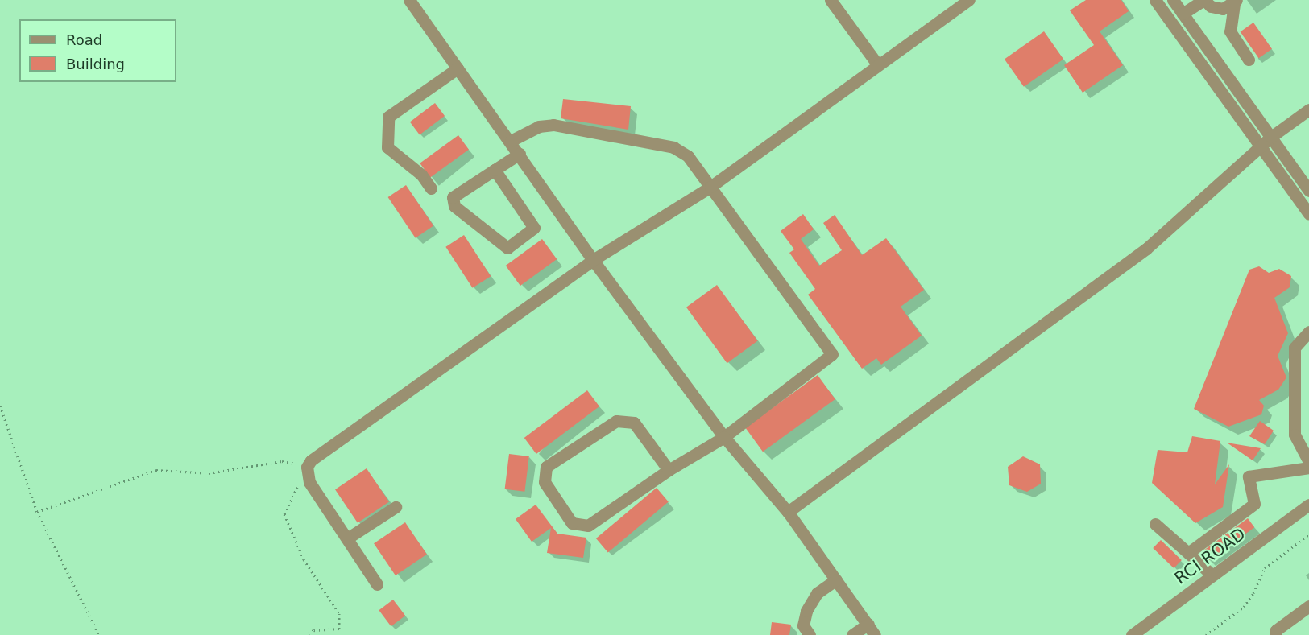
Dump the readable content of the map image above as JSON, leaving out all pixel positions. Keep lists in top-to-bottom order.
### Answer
{
  "streets": {
    "street": ["RCI ROAD"]
  },
  "legend": ["Road", "Building"]
}
